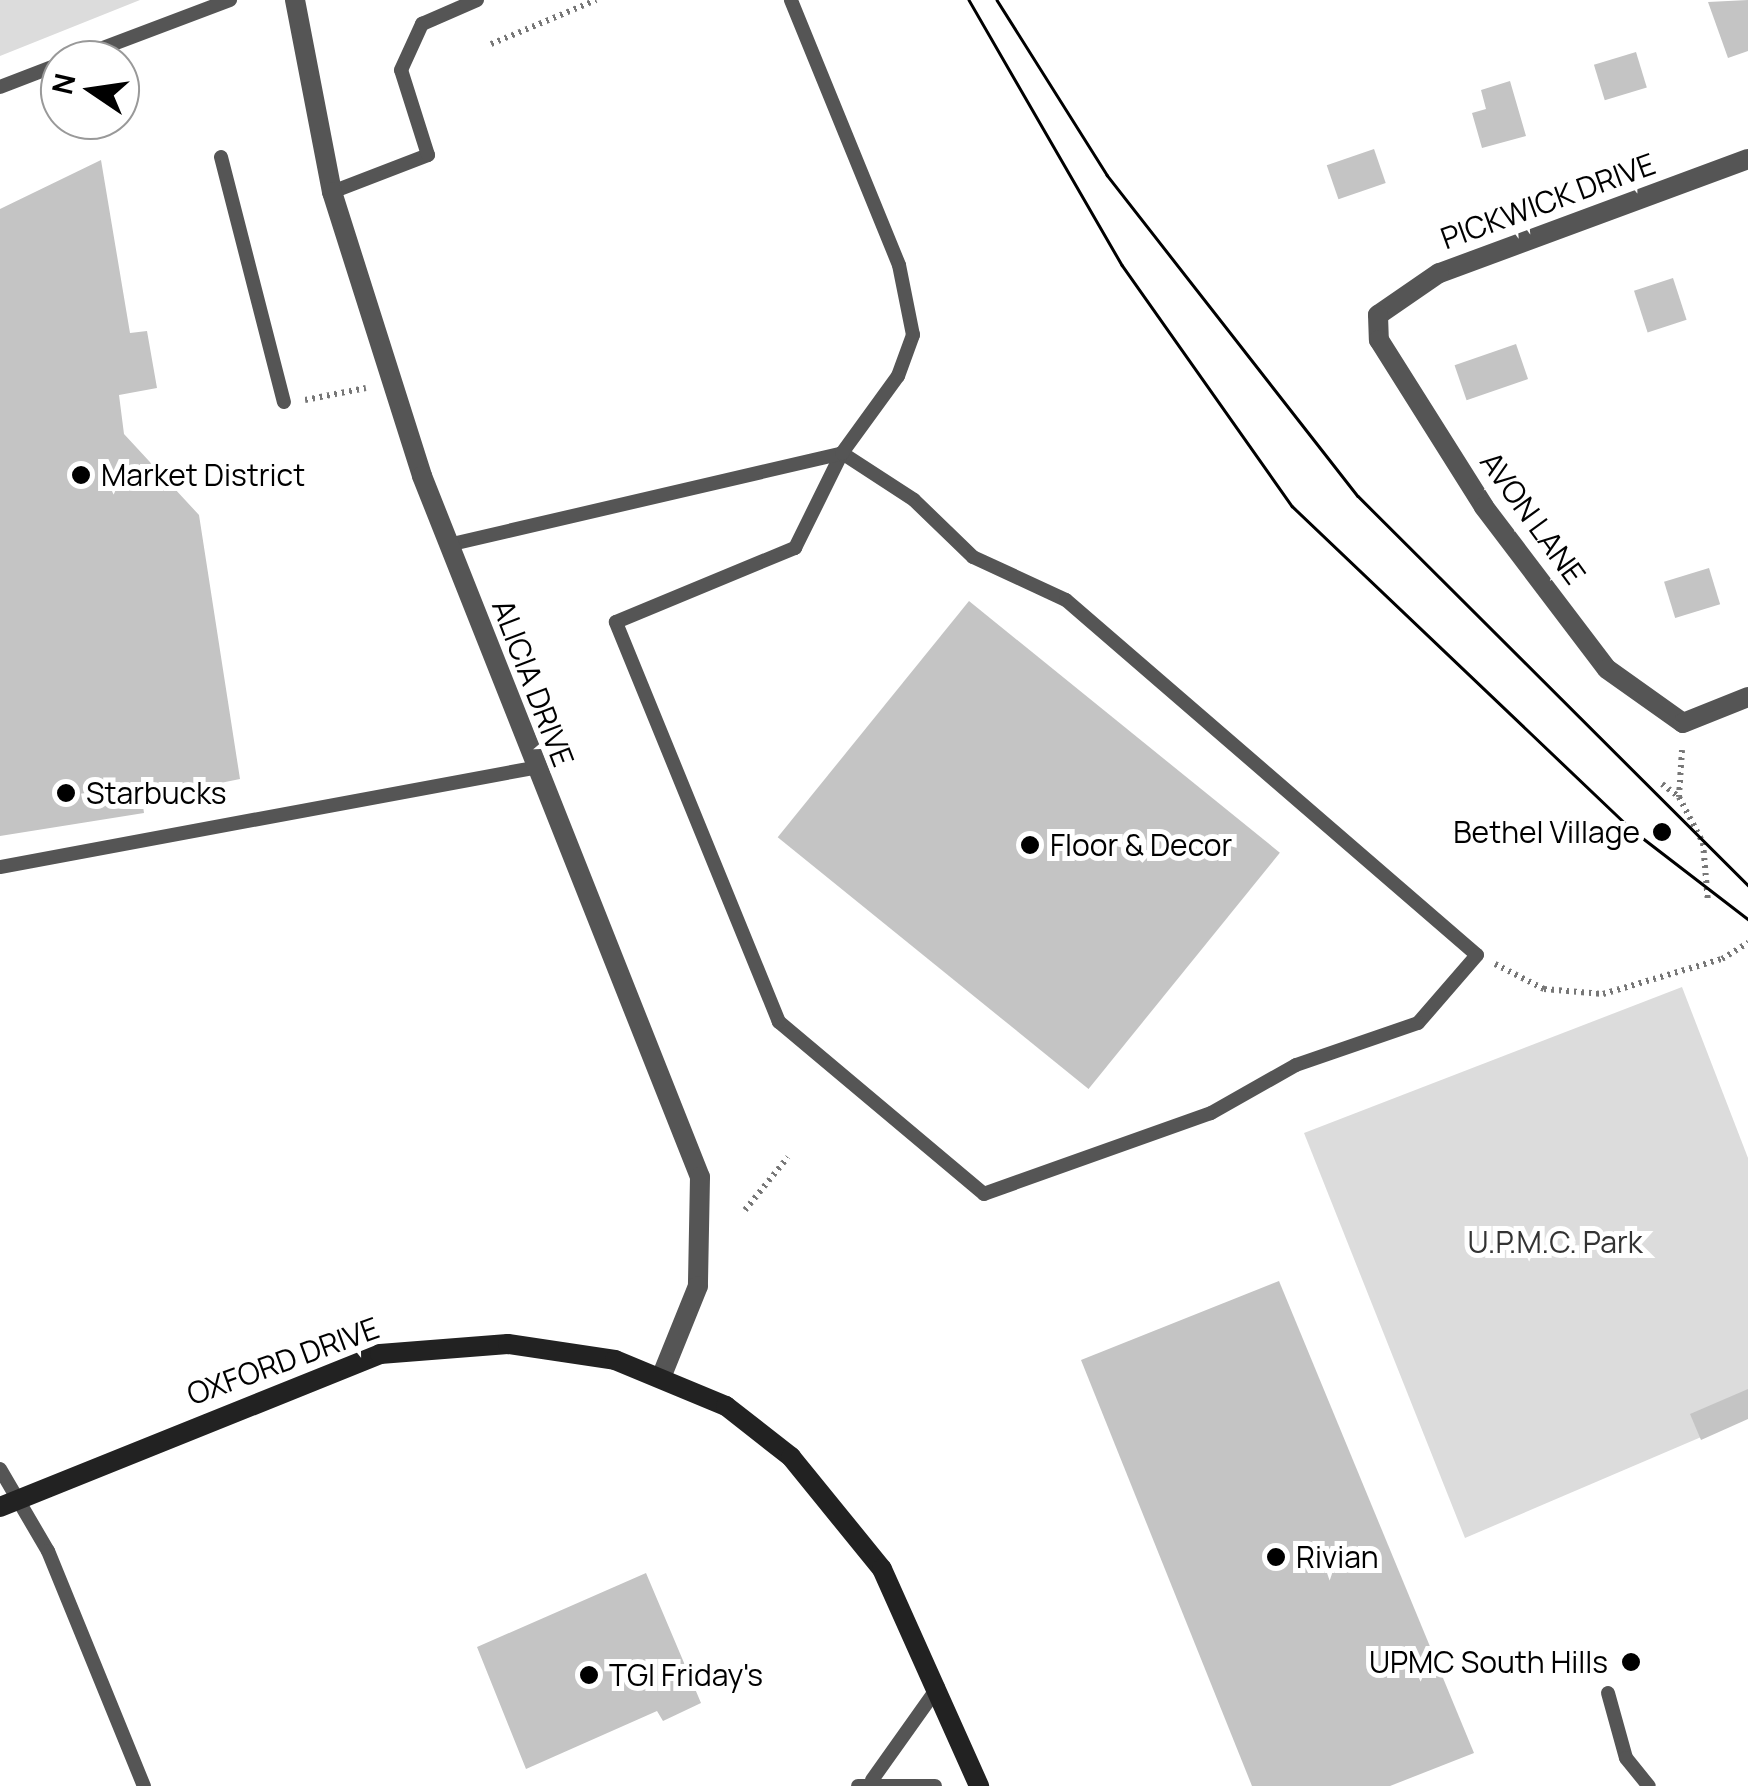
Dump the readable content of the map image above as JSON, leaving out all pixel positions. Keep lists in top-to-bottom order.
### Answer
{
  "streets": {
    "street": [
      "PICKWICK DRIVE",
      "AVON LANE",
      "ALICIA DRIVE",
      "OXFORD DRIVE"
    ]
  },
  "crossings": [
    ["PICKWICK DRIVE", "AVON LANE"],
    ["ALICIA DRIVE", "OXFORD DRIVE"]
  ],
  "parks": ["U.P.M.C. Park"],
  "places": [
    "Market District",
    "Starbucks",
    "Bethel Village",
    "Floor & Decor",
    "Rivian",
    "UPMC South Hills",
    "TGI Friday's"
  ],
  "north": "left"
}
